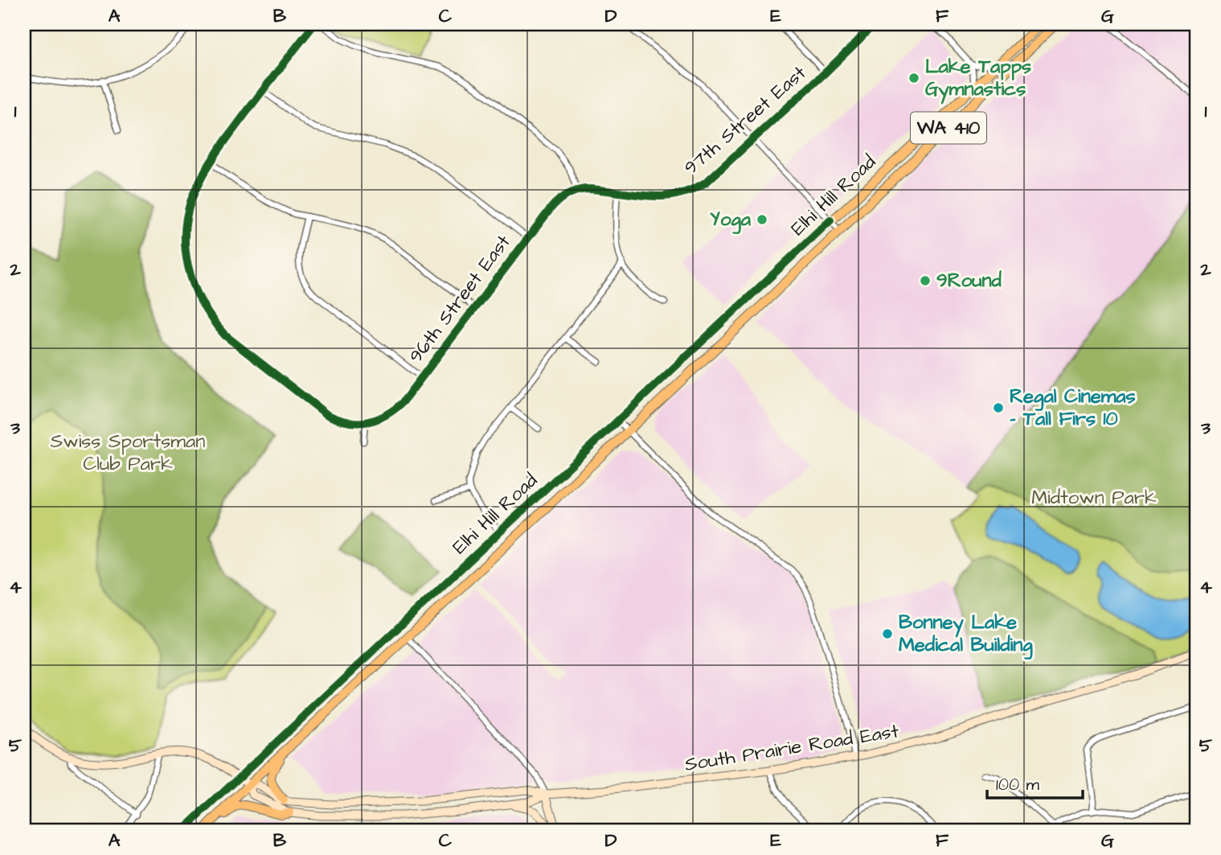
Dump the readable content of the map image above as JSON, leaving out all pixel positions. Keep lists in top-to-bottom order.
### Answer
{
  "streets": {
    "main road": ["WA 410", "Elhi Hill Road", "South Prairie Road East"],
    "street": ["97th Street East", "96th Street East"]
  },
  "crossings": [
    ["97th Street East", "96th Street East"],
    ["Elhi Hill Road", "South Prairie Road East"]
  ],
  "parks": ["Swiss Sportsman Club Park", "Midtown Park"],
  "places": [
    "Lake Tapps Gymnastics",
    "Yoga",
    "9Round",
    "Regal Cinemas - Tall Firs 10",
    "Bonney Lake Medical Building"
  ],
  "scale_bar": "100 m",
  "grid": {
    "columns": [
      "A",
      "B",
      "C",
      "D",
      "E",
      "F",
      "G"
    ],
    "rows": [
      "1",
      "2",
      "3",
      "4",
      "5"
    ]
  }
}
